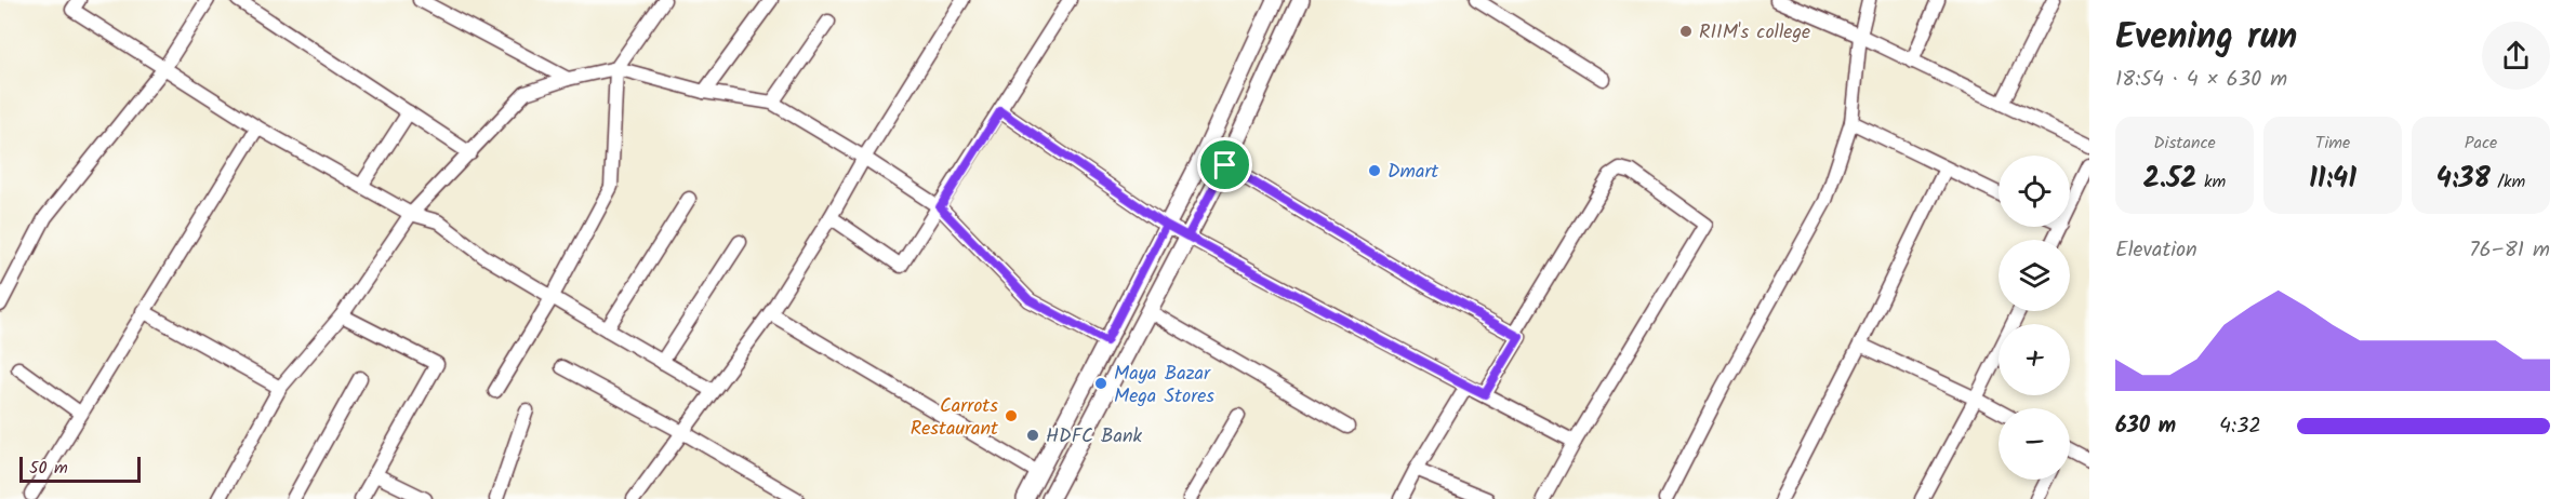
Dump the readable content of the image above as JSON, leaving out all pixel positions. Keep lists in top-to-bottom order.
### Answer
{
  "places": [
    "RIIM's college",
    "Dmart",
    "Maya Bazar Mega Stores",
    "Carrots Restaurant",
    "HDFC Bank"
  ],
  "scale_bar": "50 m",
  "page": {
    "heading": ["Evening run", "18:54 · 4 × 630 m"],
    "stats": [
      ["Distance", "2.52 km"],
      ["Time", "11:41"],
      ["Pace", "4:38 /km"]
    ],
    "map_buttons": ["+", "−"],
    "chart": ["Elevation", "76–81 m"],
    "list": [
      {
        "name": "630 m",
        "note": "4:32"
      }
    ],
    "scale": "50 m"
  }
}
